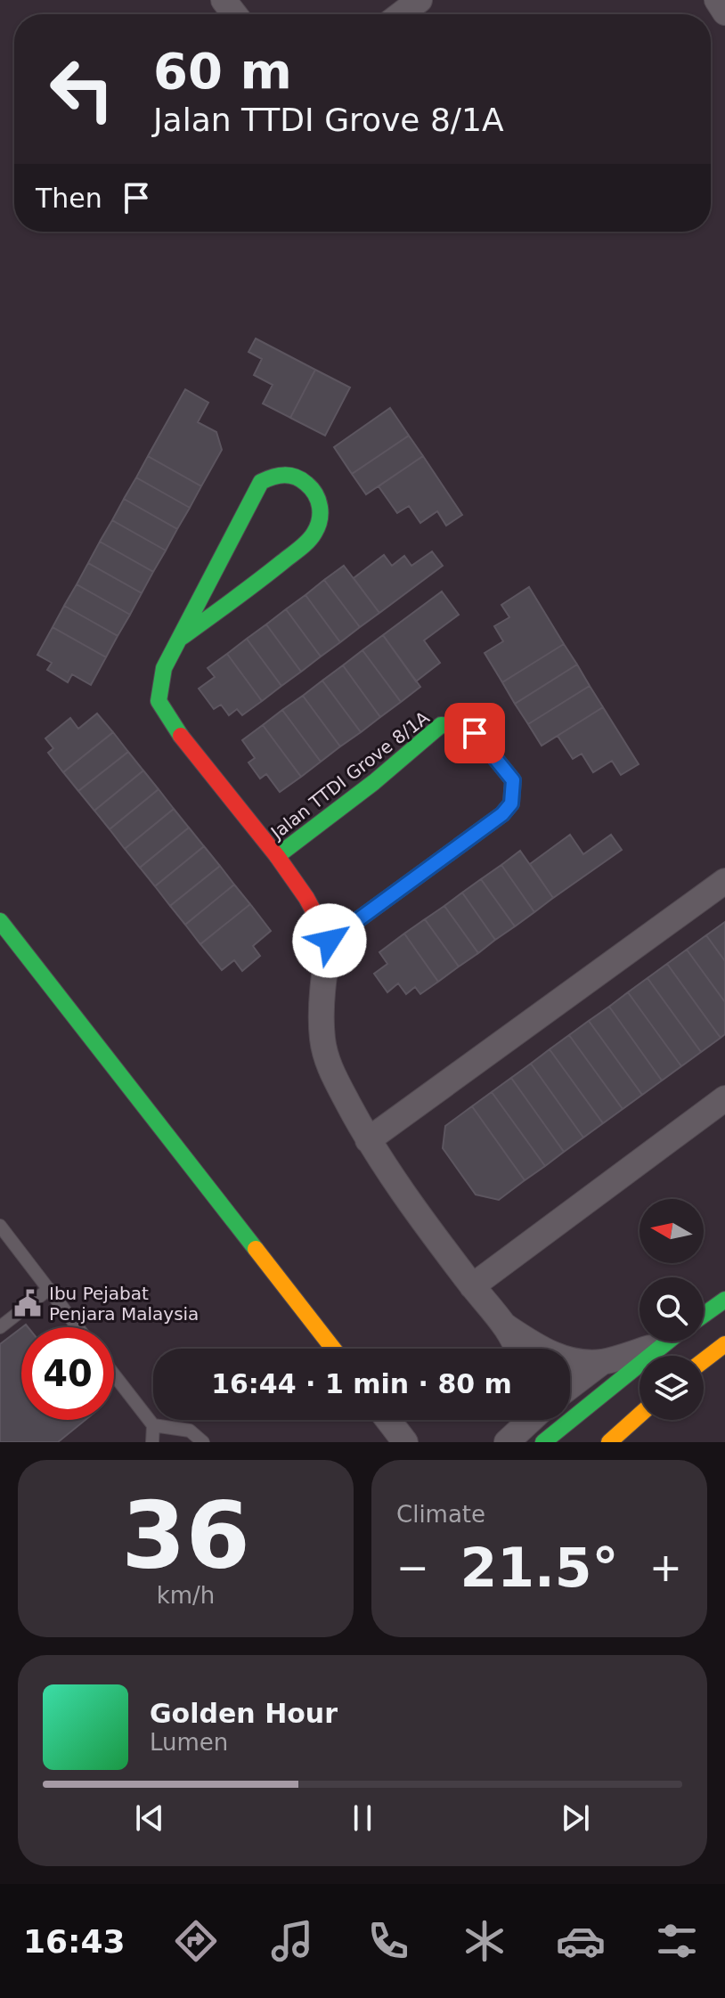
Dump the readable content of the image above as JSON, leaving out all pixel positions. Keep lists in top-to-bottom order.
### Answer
{
  "streets": {
    "main road": ["Jalan TTDI Grove 8/1A"]
  },
  "places": {
    "public building": ["Ibu Pejabat Penjara Malaysia"]
  },
  "north": "left",
  "page": {
    "turn": ["60 m", "Jalan TTDI Grove 8/1A"],
    "then": "Then",
    "limit": "40",
    "trip": "16:44 · 1 min · 80 m",
    "tile": [
      ["36", "km/h"],
      "Climate"
    ],
    "heat": ["−", "21.5°", "+"],
    "song": ["Golden Hour", "Lumen"],
    "tabs": "16:43"
  }
}
